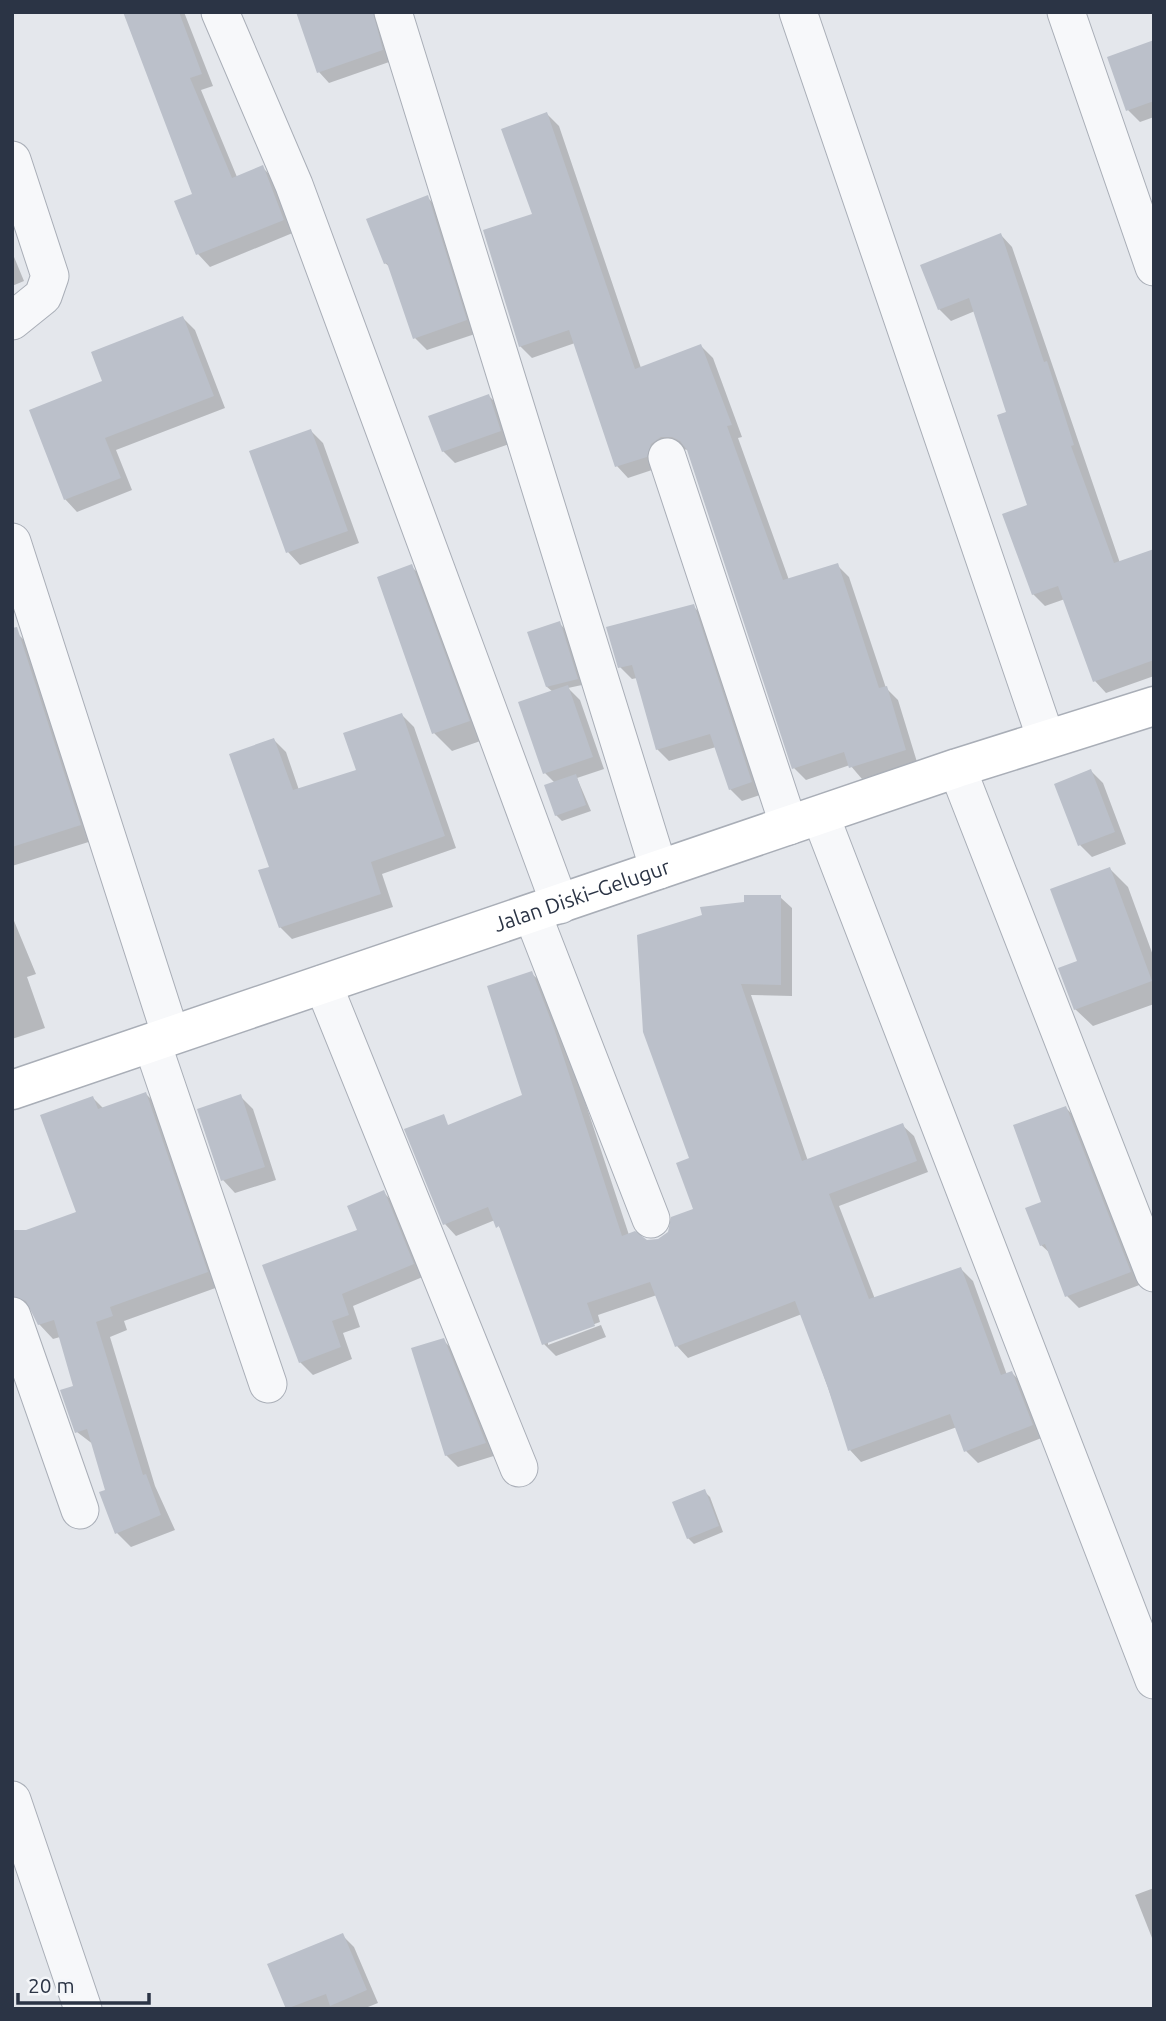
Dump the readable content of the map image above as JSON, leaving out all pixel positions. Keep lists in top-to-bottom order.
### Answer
{
  "streets": {
    "main road": ["Jalan Diski–Gelugur"]
  },
  "scale_bar": "20 m"
}
